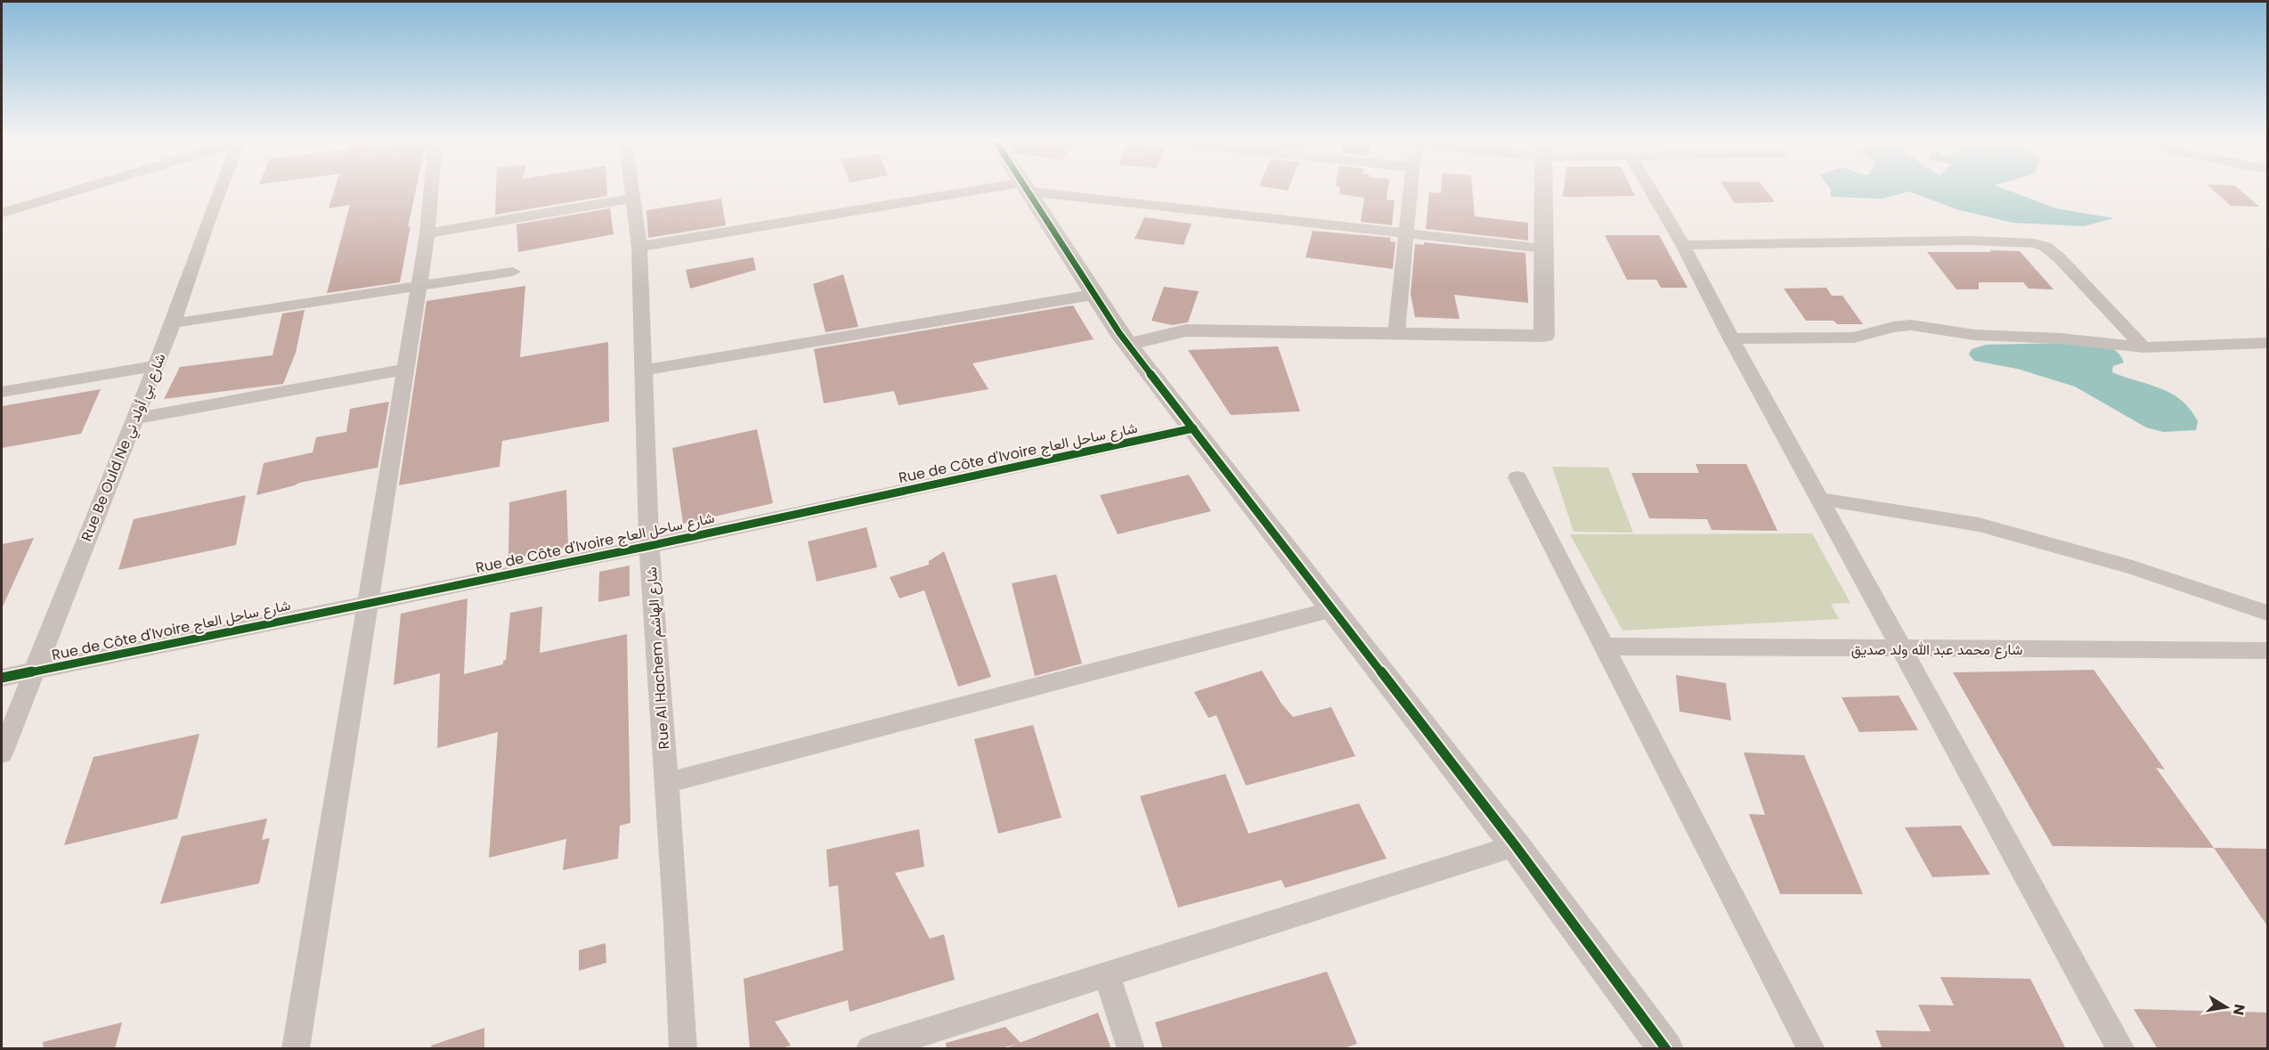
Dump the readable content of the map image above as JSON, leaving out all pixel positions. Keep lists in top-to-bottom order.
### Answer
{
  "streets": {
    "street": [
      "Rue Be Ould Ne شارع بي أولد ني",
      "Rue de Côte d'Ivoire شارع ساحل العاج",
      "شارع محمد عبد الله ولد صديق",
      "Rue Al Hachem شارع الهاشم"
    ]
  },
  "crossings": [
    ["Rue Be Ould Ne شارع بي أولد ني", "Rue de Côte d'Ivoire شارع ساحل العاج"],
    ["Rue de Côte d'Ivoire شارع ساحل العاج", "Rue Al Hachem شارع الهاشم"]
  ],
  "north": "right"
}
